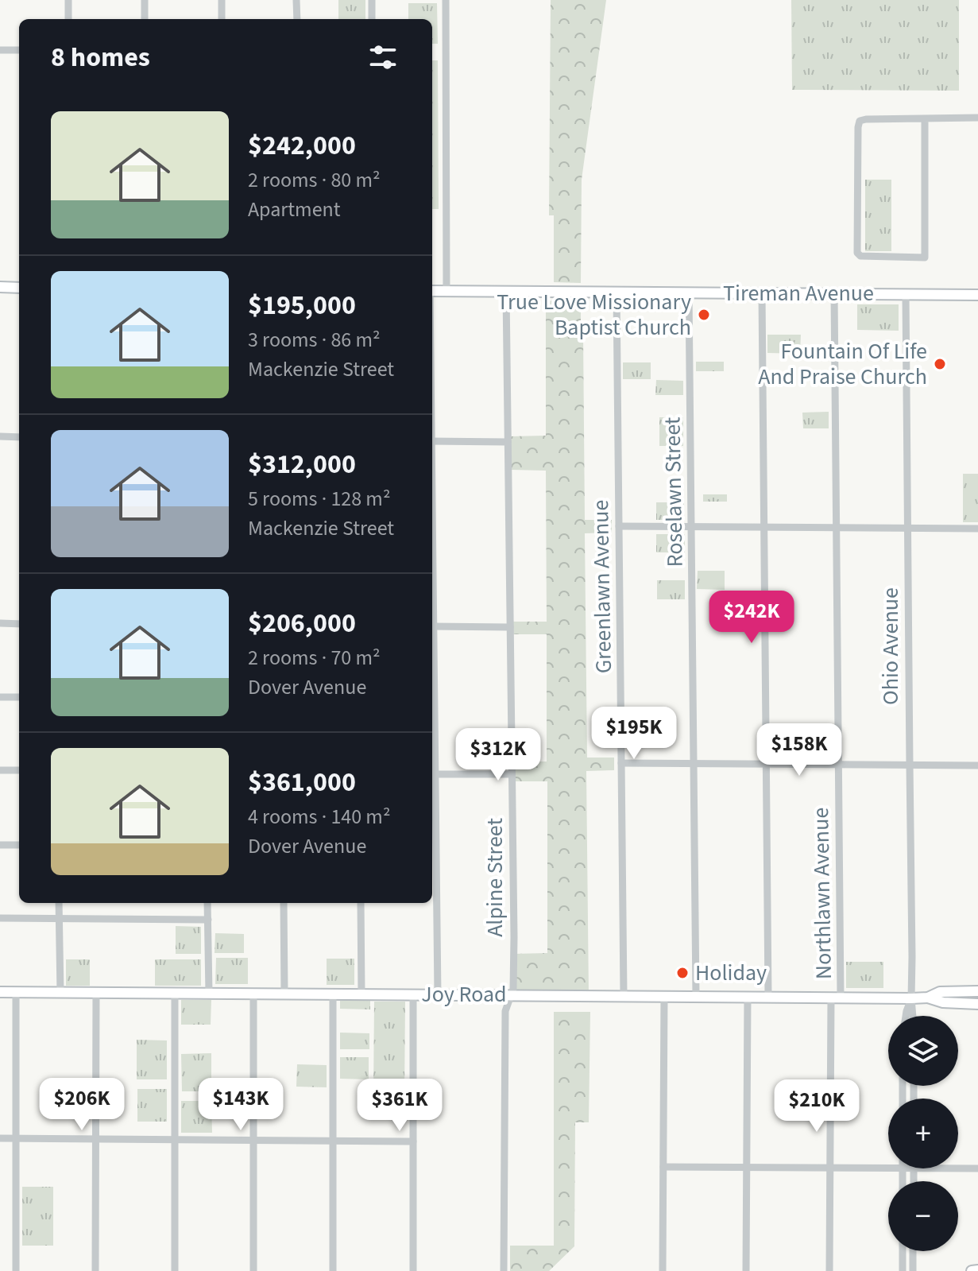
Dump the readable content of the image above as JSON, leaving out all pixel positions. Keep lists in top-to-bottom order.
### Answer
{
  "streets": {
    "street": [
      "Tireman Avenue",
      "Roselawn Street",
      "Greenlawn Avenue",
      "Ohio Avenue",
      "Alpine Street",
      "Northlawn Avenue",
      "Joy Road"
    ]
  },
  "crossings": [
    ["Tireman Avenue", "Roselawn Street"],
    ["Tireman Avenue", "Greenlawn Avenue"],
    ["Tireman Avenue", "Ohio Avenue"],
    ["Tireman Avenue", "Alpine Street"],
    ["Tireman Avenue", "Northlawn Avenue"],
    ["Roselawn Street", "Joy Road"],
    ["Greenlawn Avenue", "Joy Road"],
    ["Ohio Avenue", "Joy Road"],
    ["Alpine Street", "Joy Road"],
    ["Northlawn Avenue", "Joy Road"]
  ],
  "places": ["True Love Missionary Baptist Church", "Fountain Of Life And Praise Church", "Holiday"],
  "page": {
    "heading": "8 homes",
    "list": [
      {
        "name": "$242,000",
        "note": "2 rooms · 80 m² · Apartment"
      },
      {
        "name": "$195,000",
        "note": "3 rooms · 86 m² · Mackenzie Street"
      },
      {
        "name": "$312,000",
        "note": "5 rooms · 128 m² · Mackenzie Street"
      },
      {
        "name": "$206,000",
        "note": "2 rooms · 70 m² · Dover Avenue"
      },
      {
        "name": "$361,000",
        "note": "4 rooms · 140 m² · Dover Avenue"
      }
    ],
    "price": [
      "$242K",
      "$195K",
      "$158K",
      "$312K",
      "$206K",
      "$143K",
      "$361K",
      "$210K"
    ],
    "map_buttons": ["+", "−"]
  }
}
